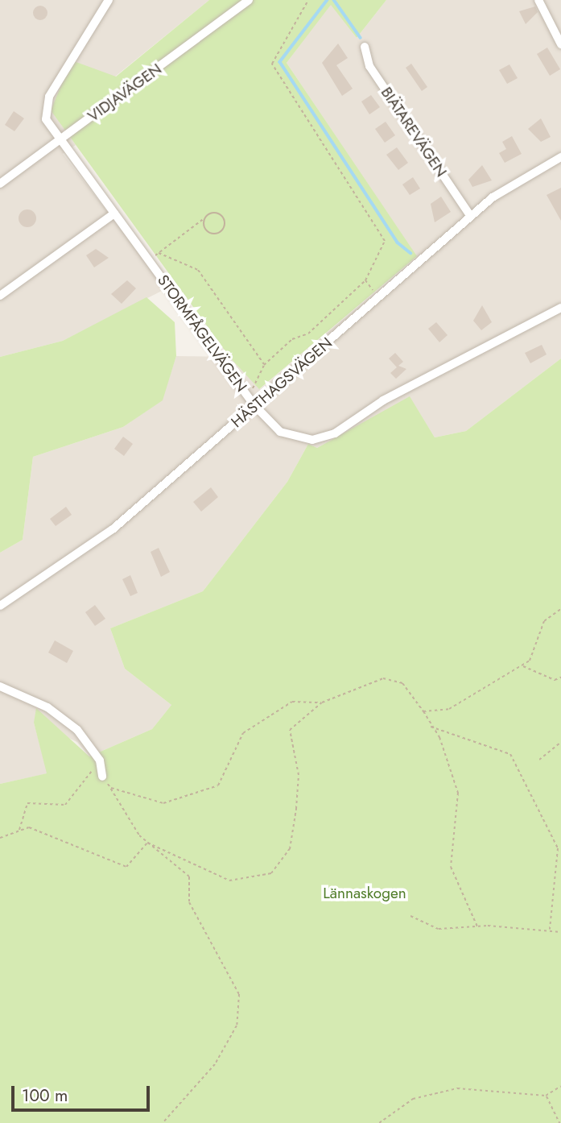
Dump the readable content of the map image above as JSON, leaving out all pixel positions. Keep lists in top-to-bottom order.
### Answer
{
  "streets": {
    "street": [
      "VIDJAVÄGEN",
      "BIÄTAREVÄGEN",
      "STORMFÅGELVÄGEN",
      "HÄSTHAGSVÄGEN"
    ]
  },
  "crossings": [
    ["VIDJAVÄGEN", "STORMFÅGELVÄGEN"],
    ["BIÄTAREVÄGEN", "HÄSTHAGSVÄGEN"],
    ["STORMFÅGELVÄGEN", "HÄSTHAGSVÄGEN"]
  ],
  "parks": ["Lännaskogen"],
  "scale_bar": "100 m"
}
